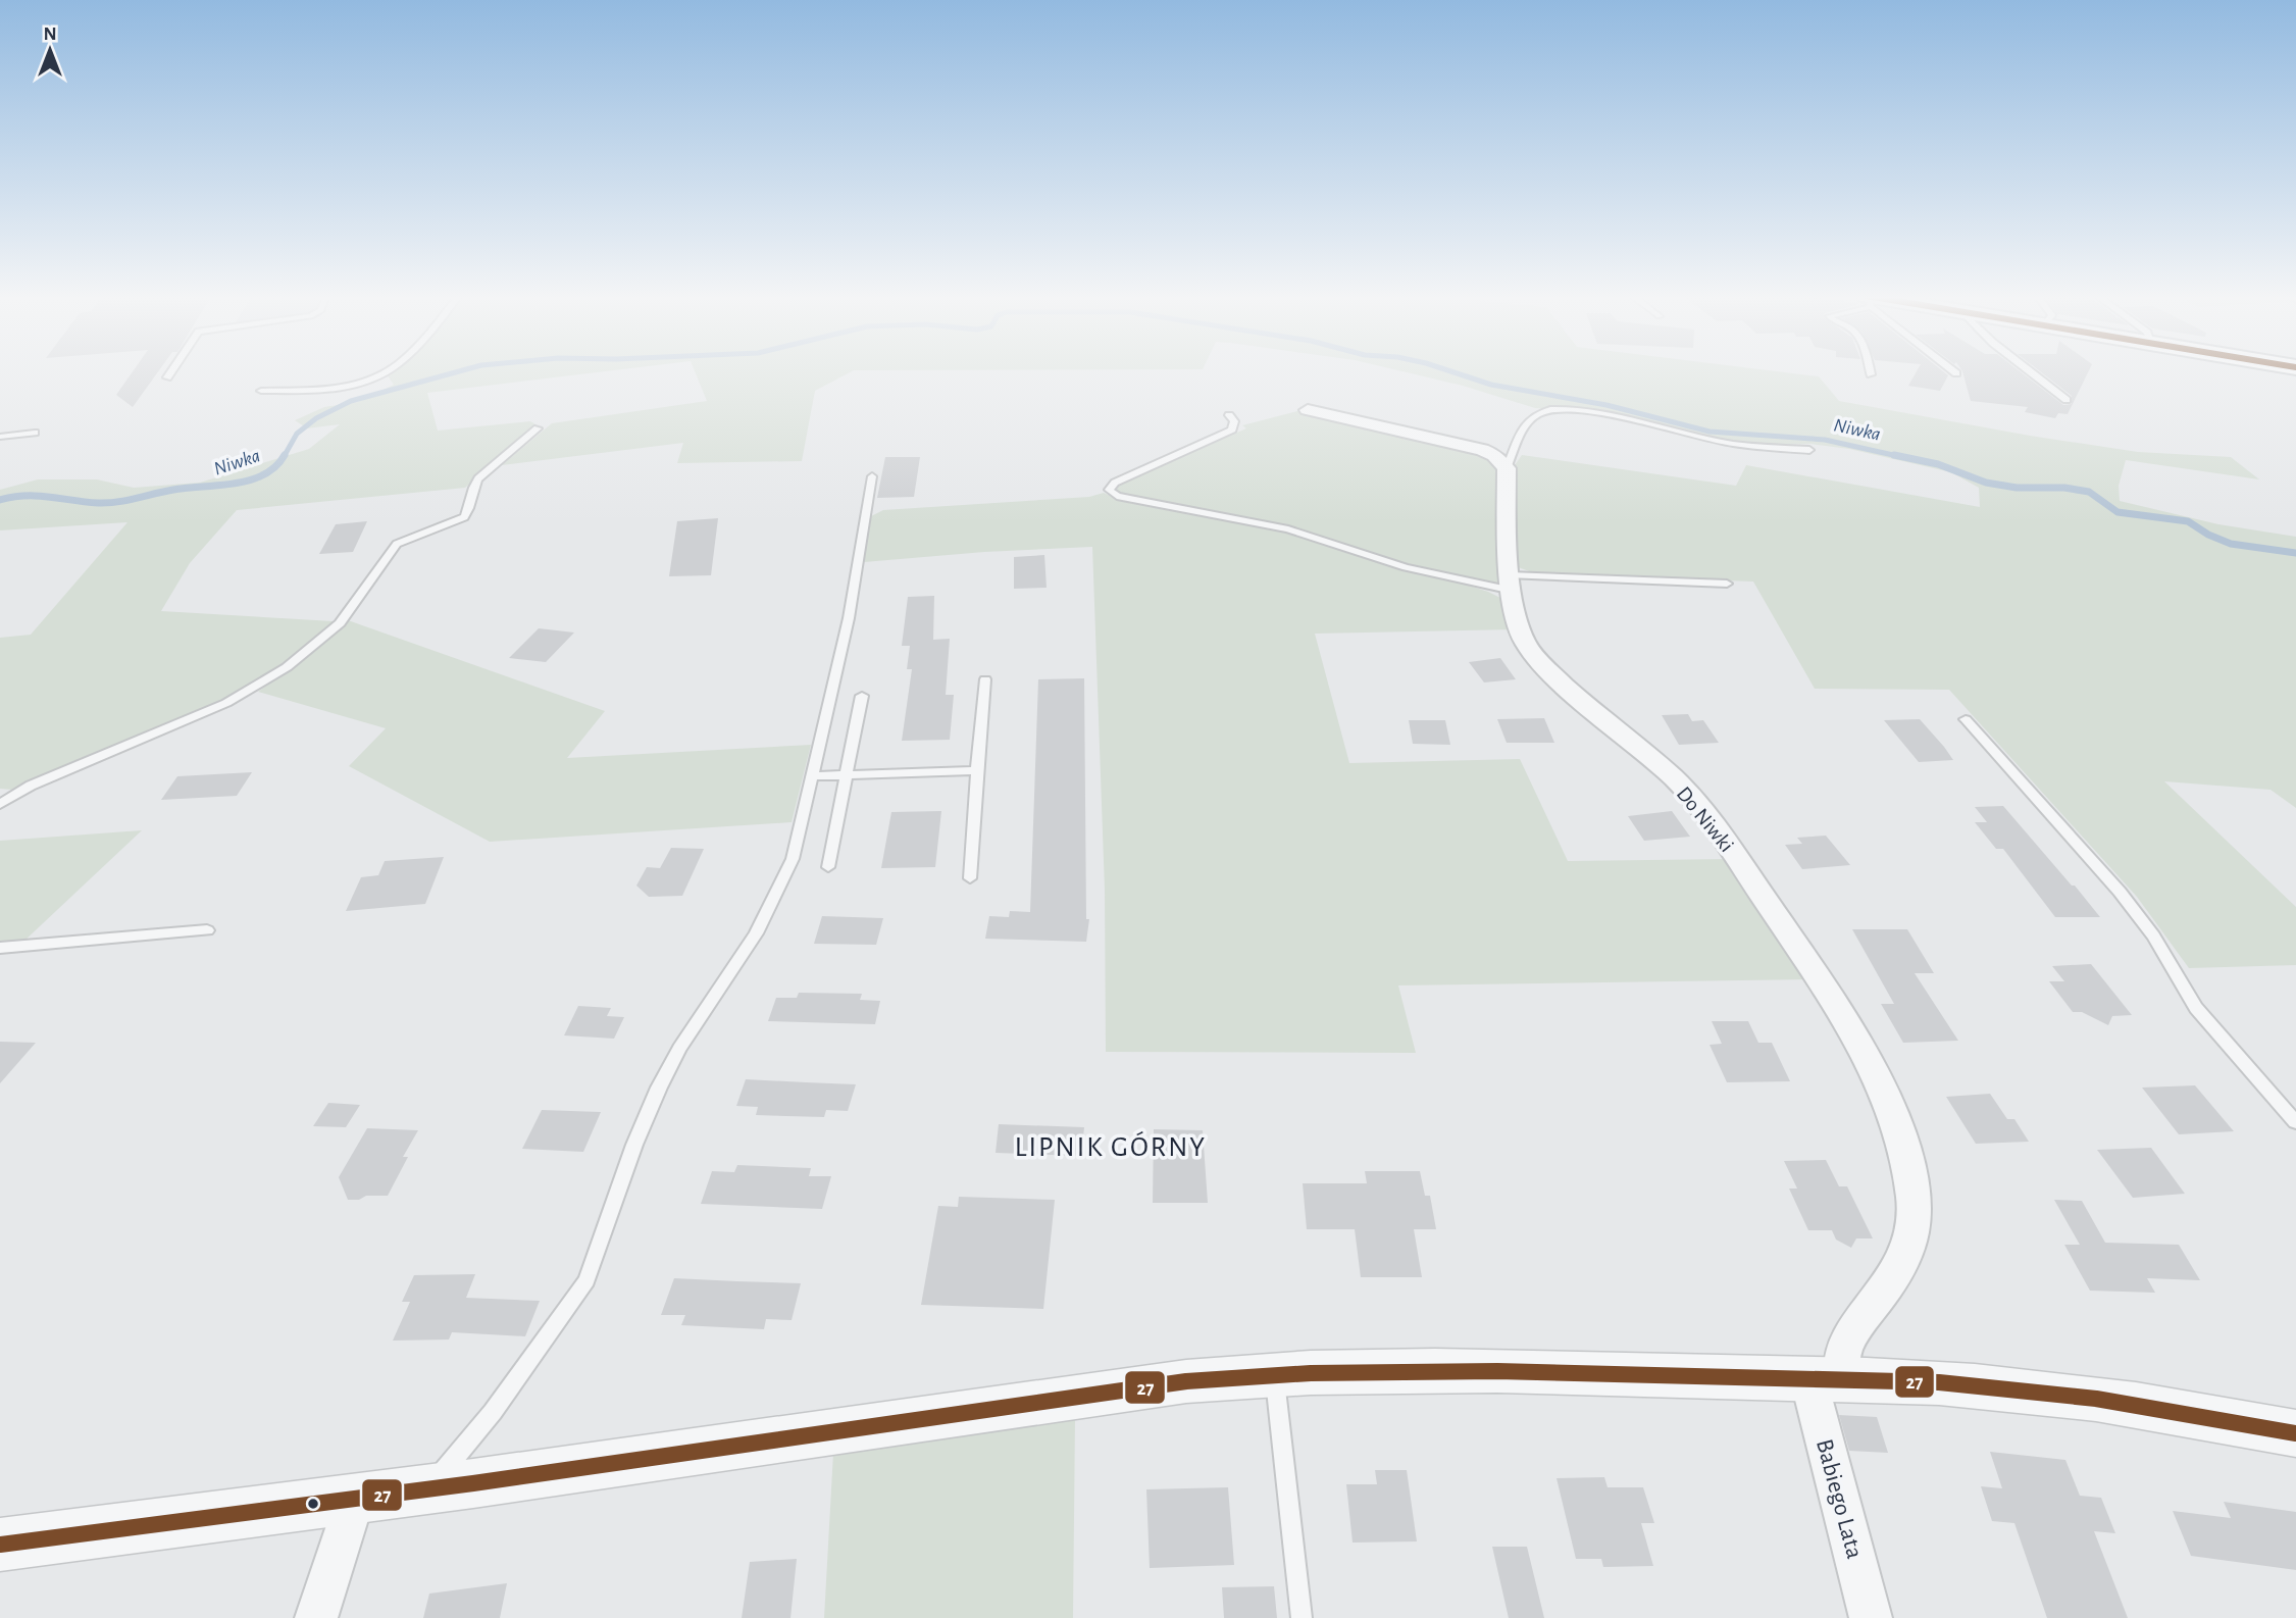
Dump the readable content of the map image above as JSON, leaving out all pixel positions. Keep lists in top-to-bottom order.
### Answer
{
  "streets": {
    "street": ["Do Niwki", "Babiego Lata"]
  },
  "crossings": [
    ["Do Niwki", "Babiego Lata"]
  ],
  "districts": ["LIPNIK GÓRNY"],
  "water": ["Niwka"],
  "lines": ["transit line 27"],
  "north": "top"
}
